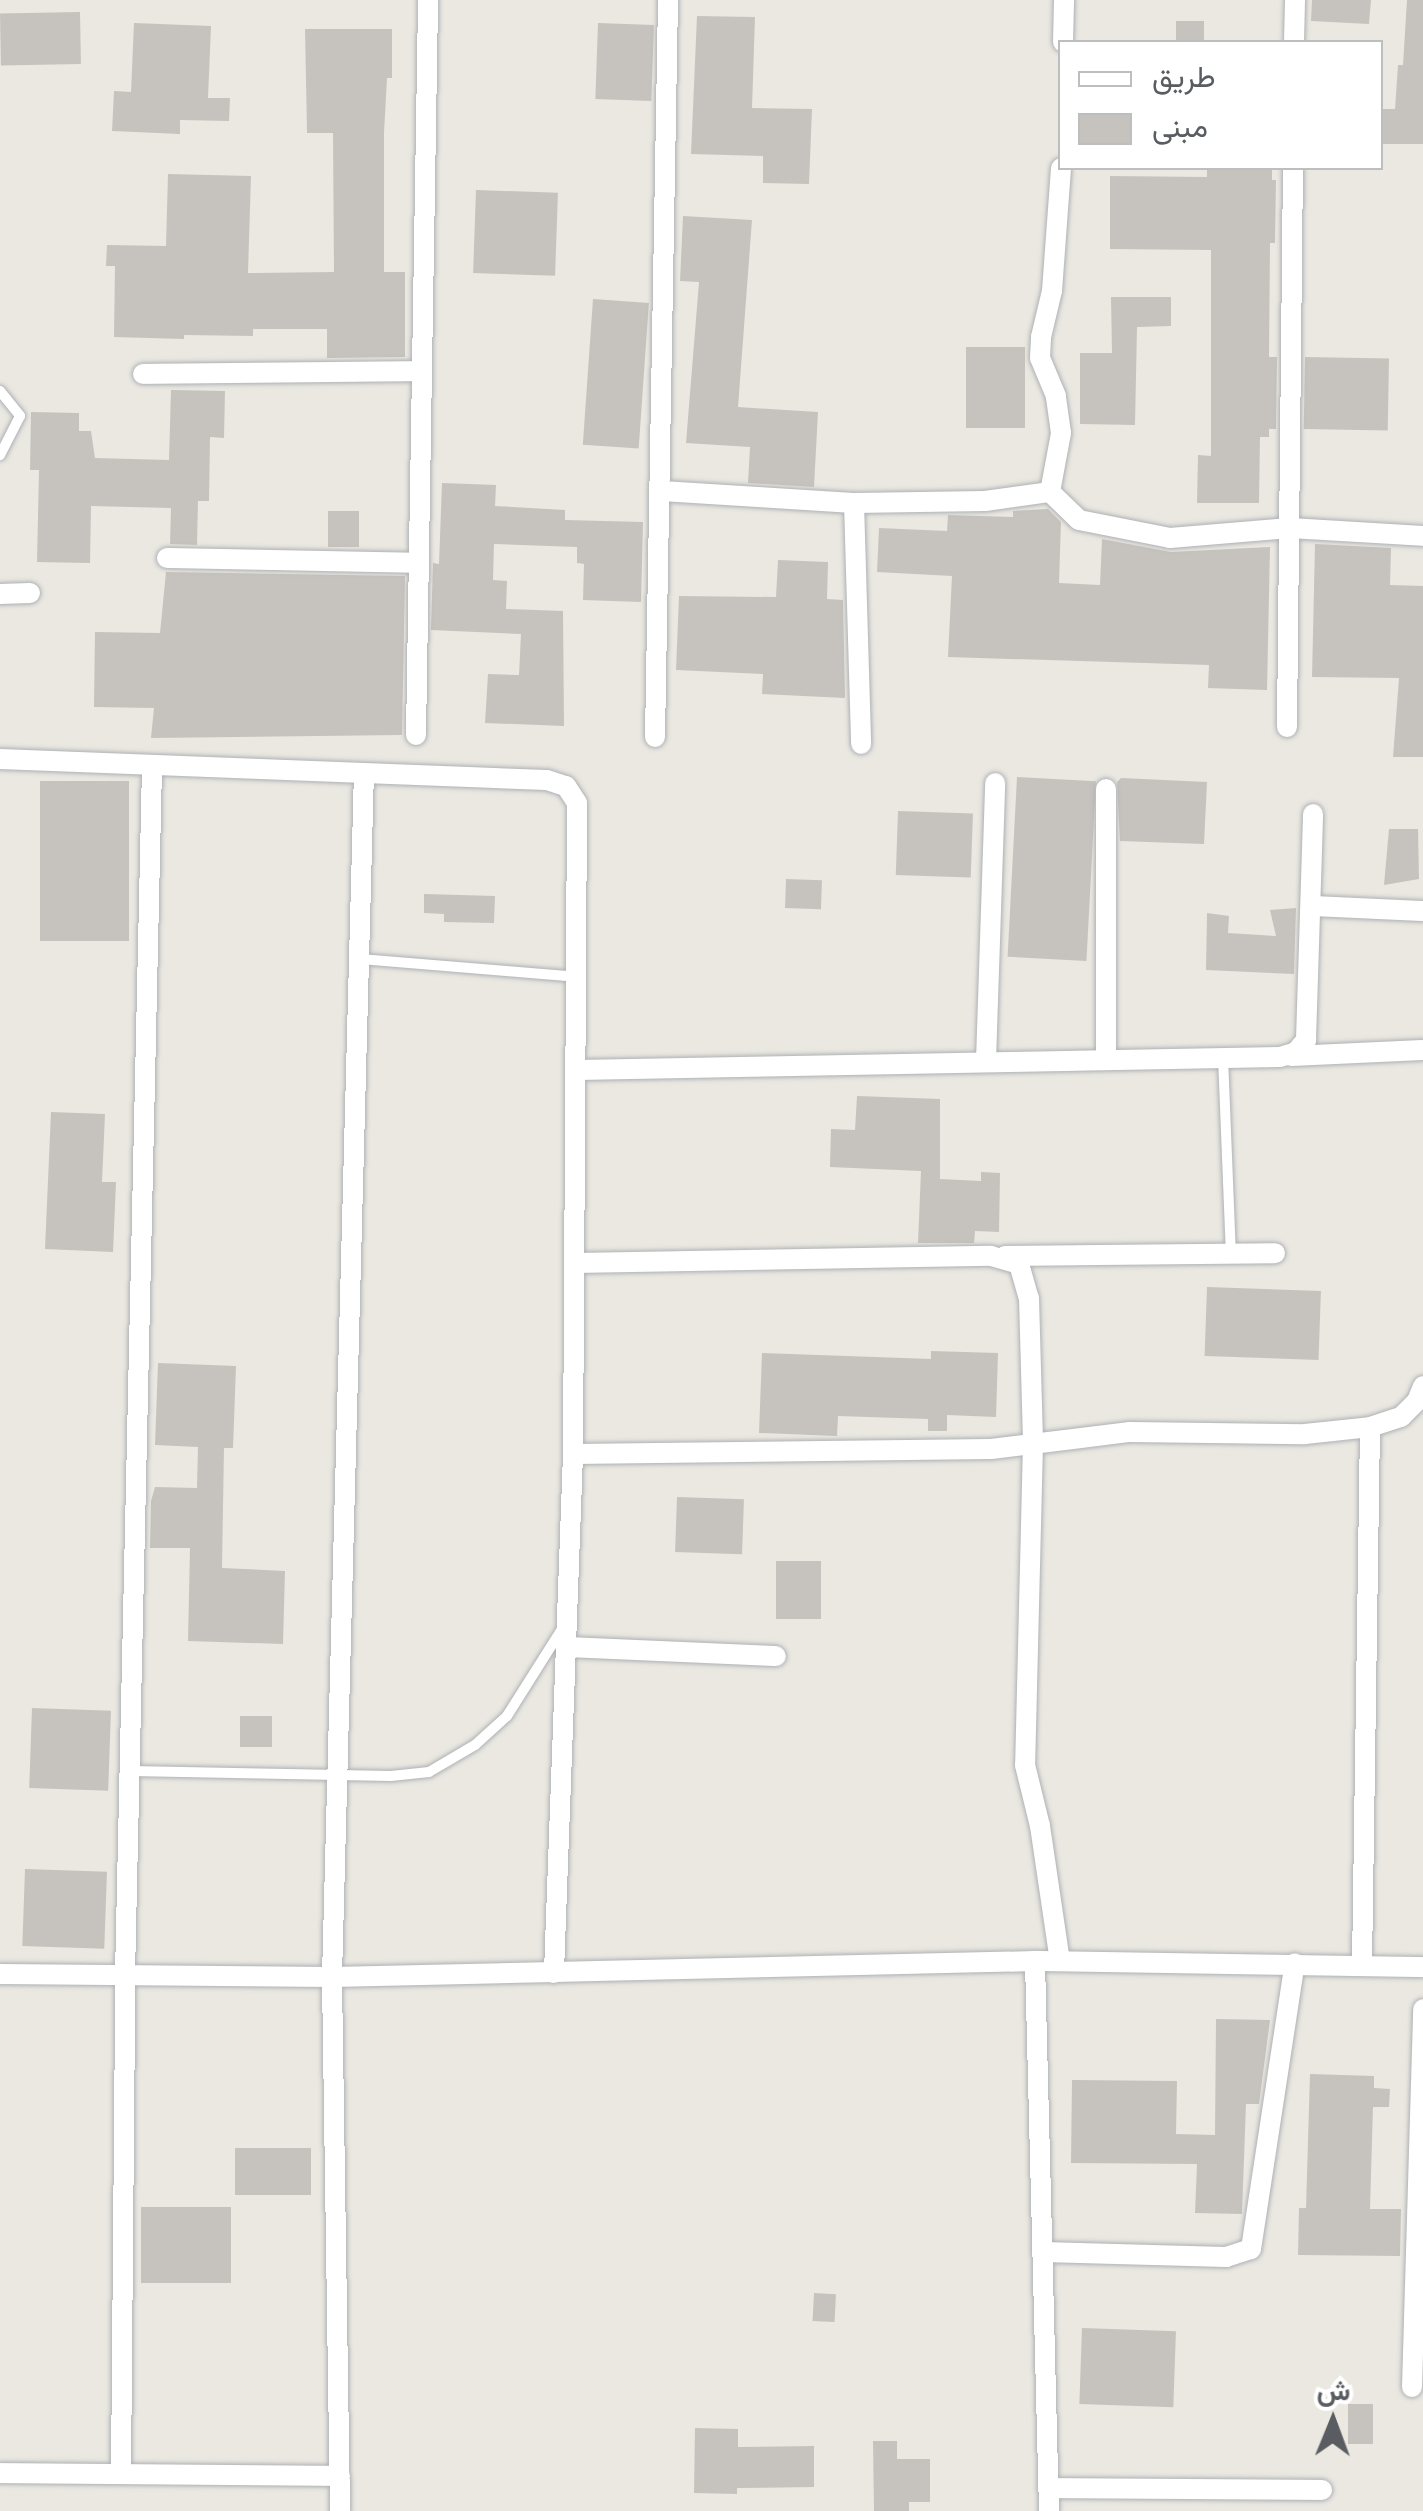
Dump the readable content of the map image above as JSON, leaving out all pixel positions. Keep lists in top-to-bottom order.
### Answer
{
  "legend": ["طريق", "مبنى"],
  "north": "top"
}
